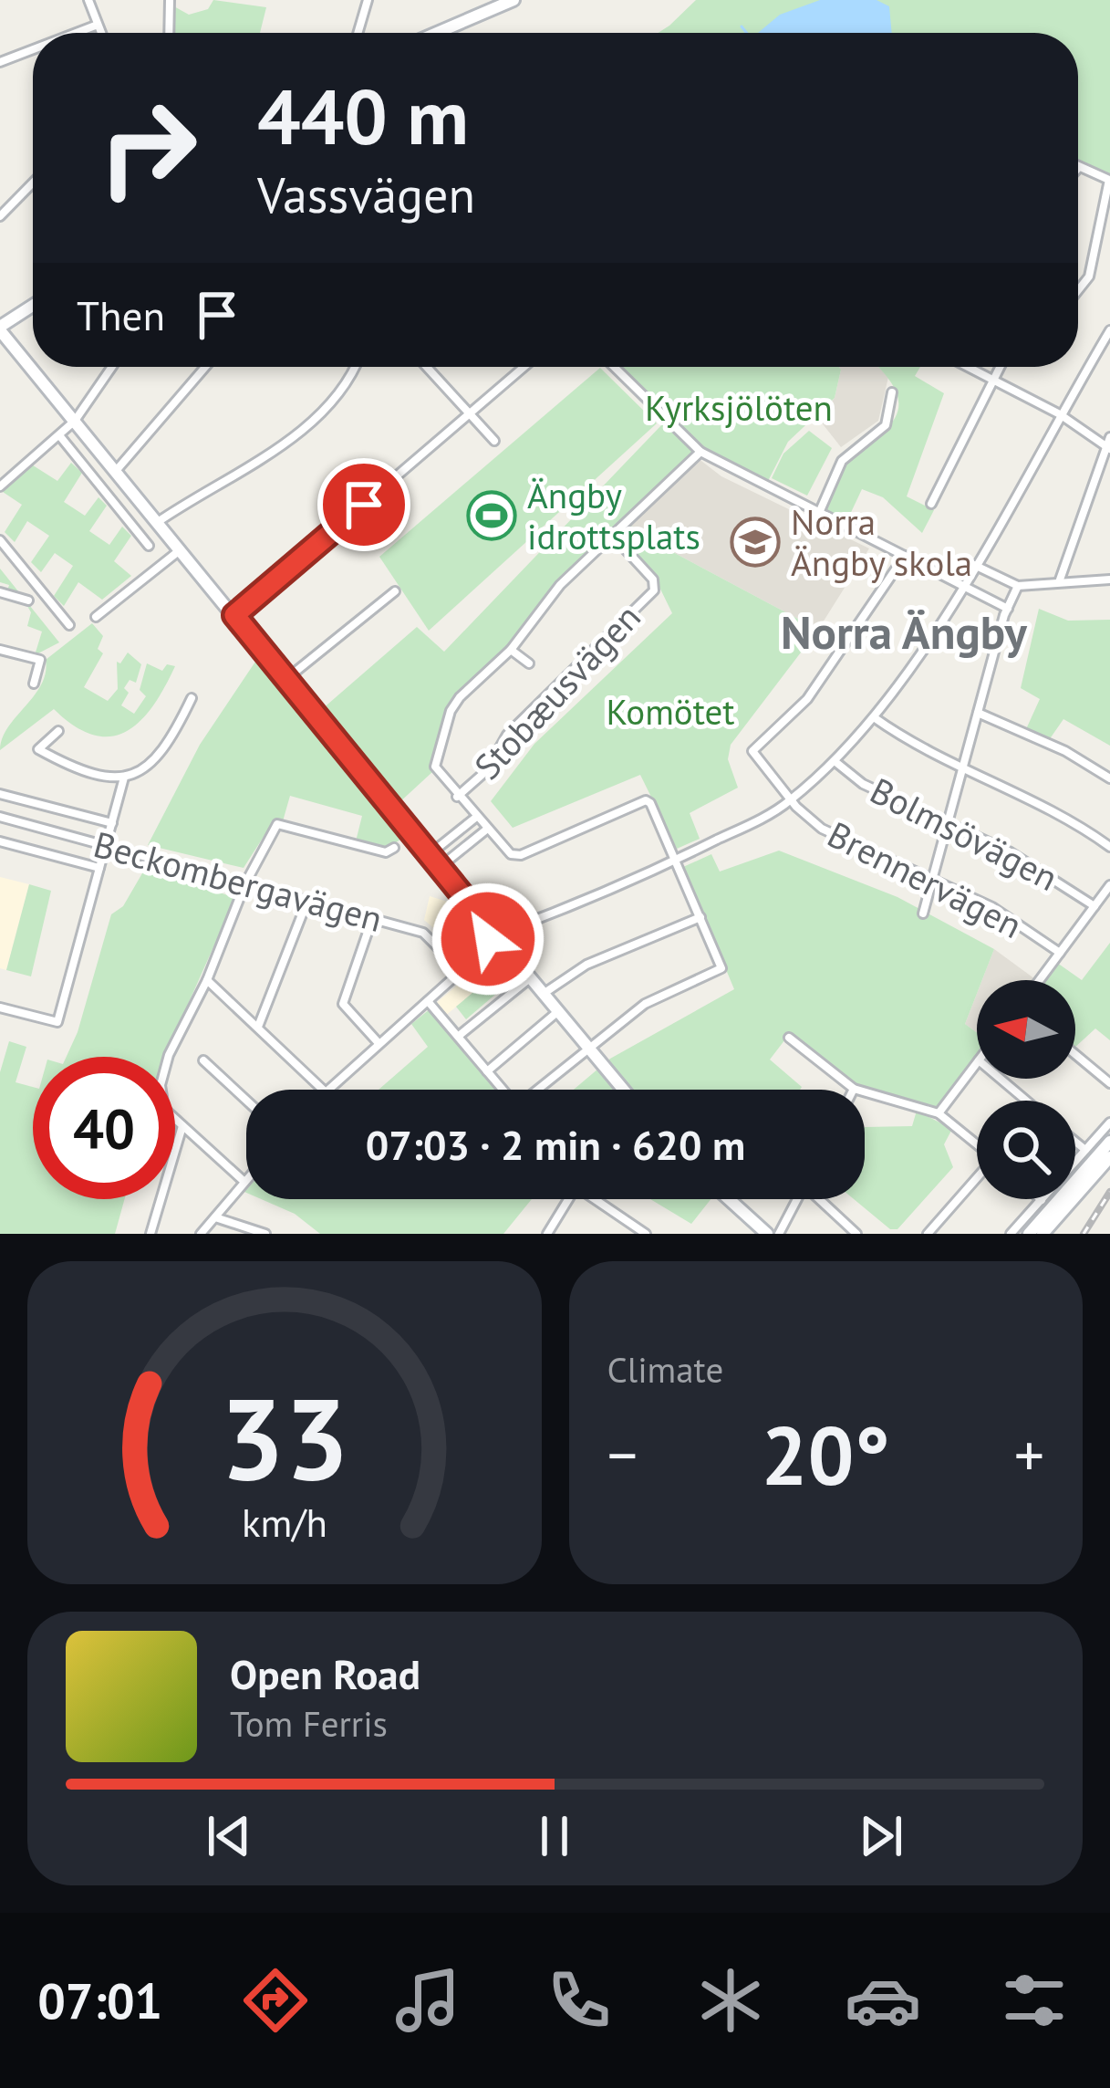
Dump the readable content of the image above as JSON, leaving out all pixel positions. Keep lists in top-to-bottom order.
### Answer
{
  "streets": {
    "street": [
      "Stobæusvägen",
      "Bolmsövägen",
      "Brennervägen",
      "Beckombergavägen"
    ]
  },
  "districts": ["Norra Ängby"],
  "parks": ["Kyrksjölöten", "Komötet"],
  "places": {
    "sports": ["Ängby idrottsplats"],
    "school or university": ["Norra Ängby skola"]
  },
  "north": "left",
  "page": {
    "turn": ["440 m", "Vassvägen"],
    "then": "Then",
    "limit": "40",
    "trip": "07:03 · 2 min · 620 m",
    "tile": "Climate",
    "heat": ["−", "20°", "+"],
    "song": ["Open Road", "Tom Ferris"],
    "tabs": "07:01",
    "gauge": ["33", "km/h"]
  }
}
